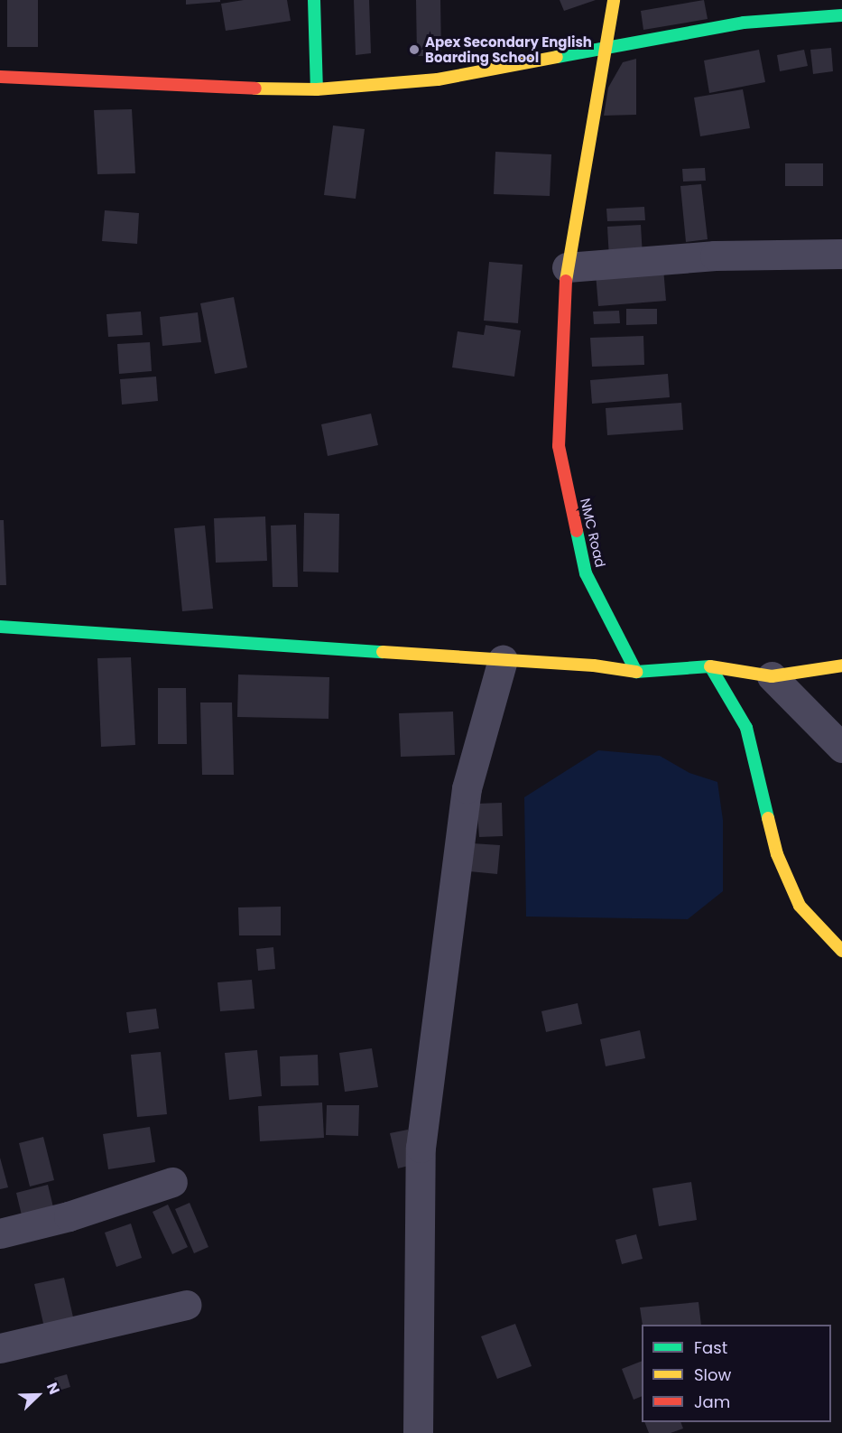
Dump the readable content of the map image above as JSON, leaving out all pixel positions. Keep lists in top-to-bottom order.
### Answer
{
  "streets": {
    "street": ["NMC Road"]
  },
  "places": ["Apex Secondary English Boarding School"],
  "legend": ["Fast", "Slow", "Jam"],
  "north": "top right"
}
